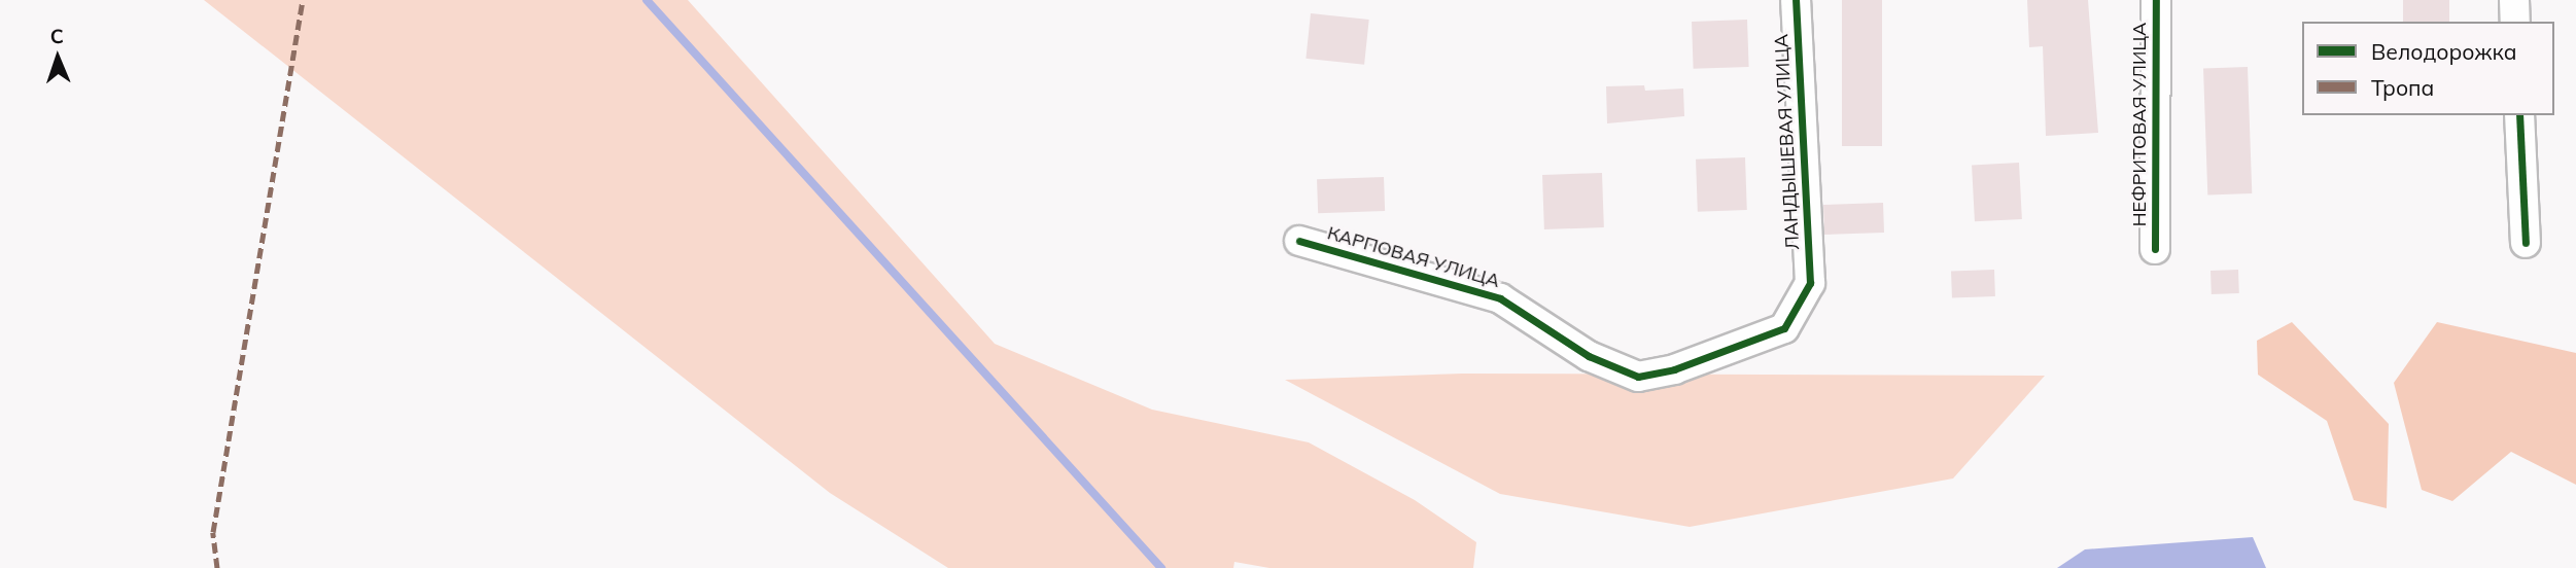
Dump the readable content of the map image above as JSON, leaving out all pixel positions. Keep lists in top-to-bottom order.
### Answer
{
  "streets": {
    "street": ["НЕФРИТОВАЯ УЛИЦА", "ЛАНДЫШЕВАЯ УЛИЦА", "КАРПОВАЯ УЛИЦА"]
  },
  "crossings": [
    ["ЛАНДЫШЕВАЯ УЛИЦА", "КАРПОВАЯ УЛИЦА"]
  ],
  "legend": ["Велодорожка", "Тропа"],
  "north": "top"
}
